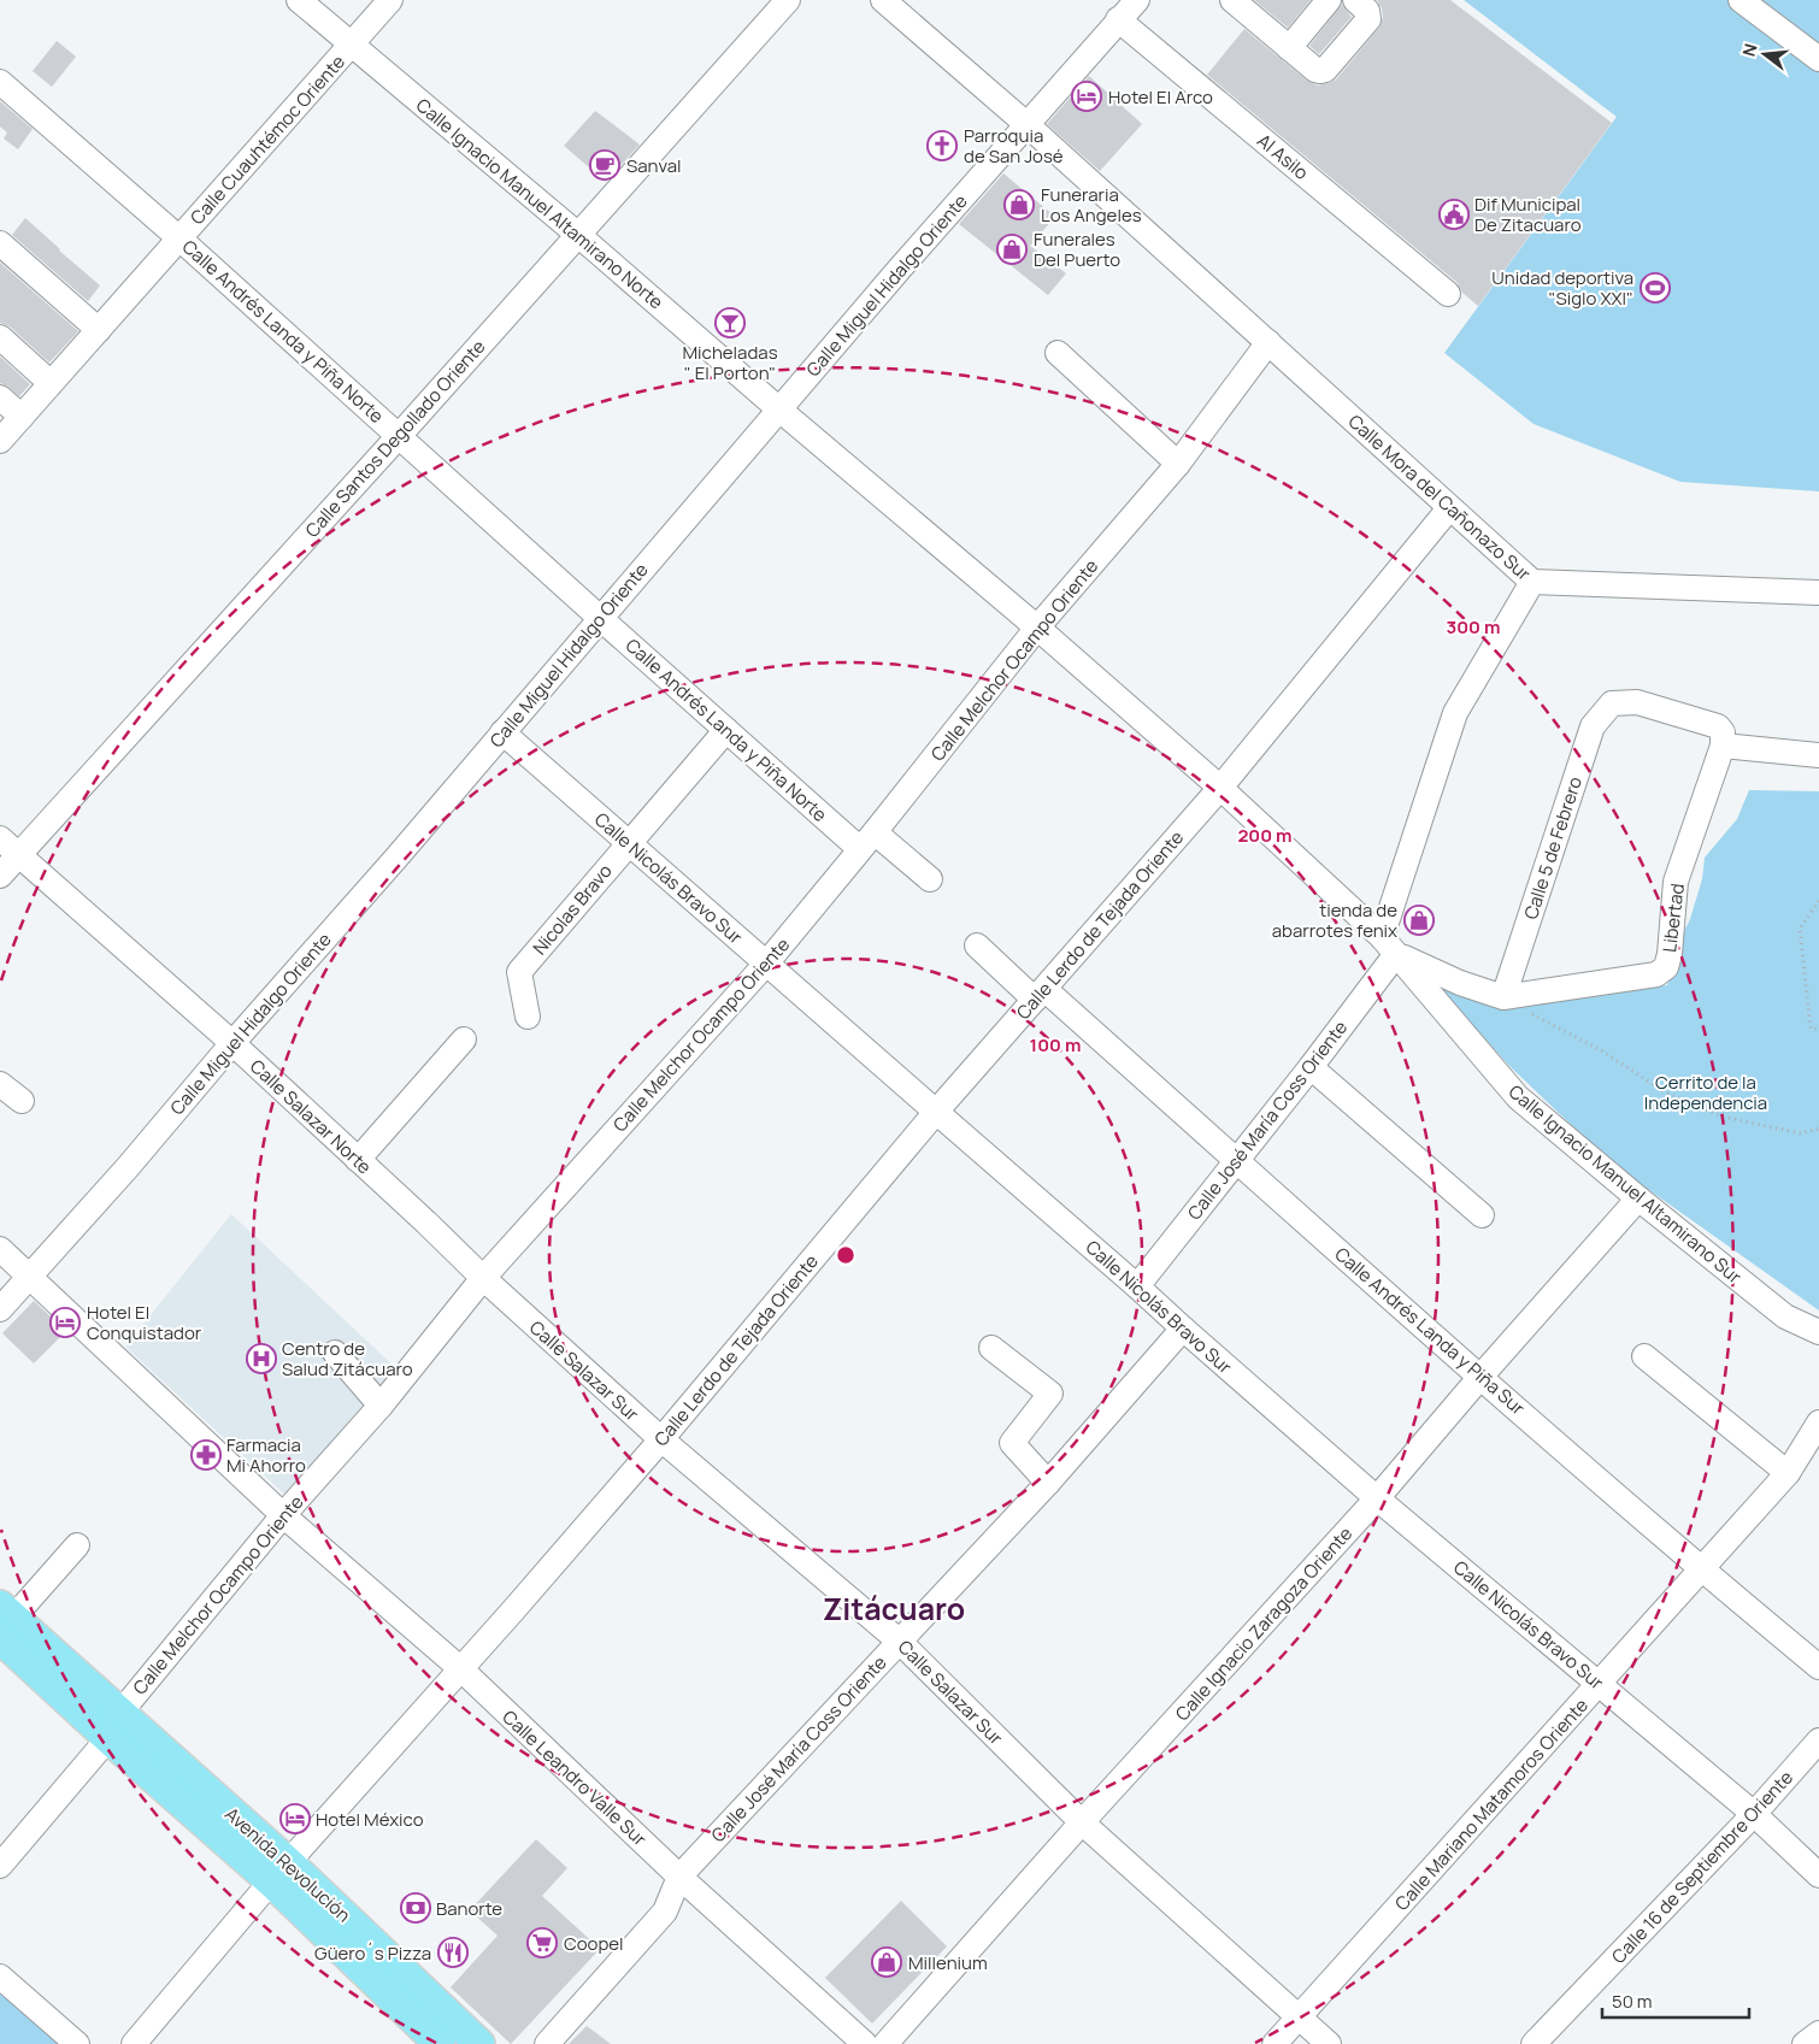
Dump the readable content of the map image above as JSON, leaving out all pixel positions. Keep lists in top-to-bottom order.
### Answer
{
  "streets": {
    "main road": ["Avenida Revolución"],
    "street": [
      "Calle Cuauhtémoc Oriente",
      "Al Asilo",
      "Calle Ignacio Manuel Altamirano Norte",
      "Calle Miguel Hidalgo Oriente",
      "Calle Andrés Landa y Piña Norte",
      "Calle Santos Degollado Oriente",
      "Calle Mora del Cañonazo Sur",
      "Calle Melchor Ocampo Oriente",
      "Calle 5 de Febrero",
      "Calle Nicolás Bravo Sur",
      "Nicolas Bravo",
      "Libertad",
      "Calle Lerdo de Tejada Oriente",
      "Calle Salazar Norte",
      "Calle José María Coss Oriente",
      "Calle Ignacio Manuel Altamirano Sur",
      "Calle Andrés Landa y Piña Sur",
      "Calle Salazar Sur",
      "Calle Ignacio Zaragoza Oriente",
      "Calle Leandro Valle Sur",
      "Calle Mariano Matamoros Oriente",
      "Calle 16 de Septiembre Oriente"
    ]
  },
  "crossings": [
    ["Calle Cuauhtémoc Oriente", "Calle Ignacio Manuel Altamirano Norte"],
    ["Calle Cuauhtémoc Oriente", "Calle Andrés Landa y Piña Norte"],
    ["Al Asilo", "Calle Miguel Hidalgo Oriente"],
    ["Calle Ignacio Manuel Altamirano Norte", "Calle Miguel Hidalgo Oriente"],
    ["Calle Ignacio Manuel Altamirano Norte", "Calle Santos Degollado Oriente"],
    ["Calle Ignacio Manuel Altamirano Norte", "Calle Ignacio Manuel Altamirano Sur"],
    ["Calle Miguel Hidalgo Oriente", "Calle Andrés Landa y Piña Norte"],
    ["Calle Miguel Hidalgo Oriente", "Calle Mora del Cañonazo Sur"],
    ["Calle Miguel Hidalgo Oriente", "Calle Nicolás Bravo Sur"],
    ["Calle Miguel Hidalgo Oriente", "Calle Salazar Norte"],
    ["Calle Miguel Hidalgo Oriente", "Calle Ignacio Manuel Altamirano Sur"],
    ["Calle Miguel Hidalgo Oriente", "Calle Leandro Valle Sur"],
    ["Calle Andrés Landa y Piña Norte", "Calle Santos Degollado Oriente"],
    ["Calle Andrés Landa y Piña Norte", "Calle Melchor Ocampo Oriente"],
    ["Calle Andrés Landa y Piña Norte", "Nicolas Bravo"],
    ["Calle Santos Degollado Oriente", "Calle Salazar Norte"],
    ["Calle Mora del Cañonazo Sur", "Calle Melchor Ocampo Oriente"],
    ["Calle Mora del Cañonazo Sur", "Calle Lerdo de Tejada Oriente"],
    ["Calle Mora del Cañonazo Sur", "Calle José María Coss Oriente"],
    ["Calle Melchor Ocampo Oriente", "Calle Nicolás Bravo Sur"],
    ["Calle Melchor Ocampo Oriente", "Calle Salazar Norte"],
    ["Calle Melchor Ocampo Oriente", "Calle Ignacio Manuel Altamirano Sur"],
    ["Calle Melchor Ocampo Oriente", "Calle Salazar Sur"],
    ["Calle Melchor Ocampo Oriente", "Calle Leandro Valle Sur"],
    ["Calle Melchor Ocampo Oriente", "Avenida Revolución"],
    ["Calle 5 de Febrero", "Libertad"],
    ["Calle Nicolás Bravo Sur", "Nicolas Bravo"],
    ["Calle Nicolás Bravo Sur", "Calle Lerdo de Tejada Oriente"],
    ["Calle Nicolás Bravo Sur", "Calle José María Coss Oriente"],
    ["Calle Nicolás Bravo Sur", "Calle Ignacio Zaragoza Oriente"],
    ["Calle Nicolás Bravo Sur", "Calle Mariano Matamoros Oriente"],
    ["Calle Nicolás Bravo Sur", "Calle 16 de Septiembre Oriente"],
    ["Calle Lerdo de Tejada Oriente", "Calle Ignacio Manuel Altamirano Sur"],
    ["Calle Lerdo de Tejada Oriente", "Calle Andrés Landa y Piña Sur"],
    ["Calle Lerdo de Tejada Oriente", "Calle Salazar Sur"],
    ["Calle Lerdo de Tejada Oriente", "Calle Leandro Valle Sur"],
    ["Calle Lerdo de Tejada Oriente", "Avenida Revolución"],
    ["Calle Salazar Norte", "Calle Salazar Sur"],
    ["Calle José María Coss Oriente", "Calle Ignacio Manuel Altamirano Sur"],
    ["Calle José María Coss Oriente", "Calle Andrés Landa y Piña Sur"],
    ["Calle José María Coss Oriente", "Calle Salazar Sur"],
    ["Calle José María Coss Oriente", "Calle Leandro Valle Sur"],
    ["Calle Ignacio Manuel Altamirano Sur", "Calle Ignacio Zaragoza Oriente"],
    ["Calle Andrés Landa y Piña Sur", "Calle Ignacio Zaragoza Oriente"],
    ["Calle Andrés Landa y Piña Sur", "Calle Mariano Matamoros Oriente"],
    ["Calle Salazar Sur", "Calle Ignacio Zaragoza Oriente"],
    ["Calle Salazar Sur", "Calle Mariano Matamoros Oriente"]
  ],
  "districts": ["Zitácuaro"],
  "parks": ["Cerrito de la Independencia"],
  "places": {
    "hotel": ["Hotel El Arco", "Hotel El Conquistador", "Hotel México"],
    "church": ["Parroquia de San José"],
    "cafe": ["Sanval"],
    "shop": [
      "Funeraria Los Angeles",
      "Funerales Del Puerto",
      "tienda de abarrotes fenix",
      "Millenium"
    ],
    "public building": ["Dif Municipal De Zitacuaro"],
    "sports": ["Unidad deportiva \"Siglo XXI\""],
    "bar": ["Micheladas \" El Porton\""],
    "hospital": ["Centro de Salud Zitácuaro"],
    "pharmacy": ["Farmacia Mi Ahorro"],
    "bank": ["Banorte"],
    "supermarket": ["Coopel"],
    "restaurant": ["Güero´s Pizza"]
  },
  "scale_bar": "50 m",
  "north": "left",
  "rings": ["300 m", "200 m", "100 m"]
}
